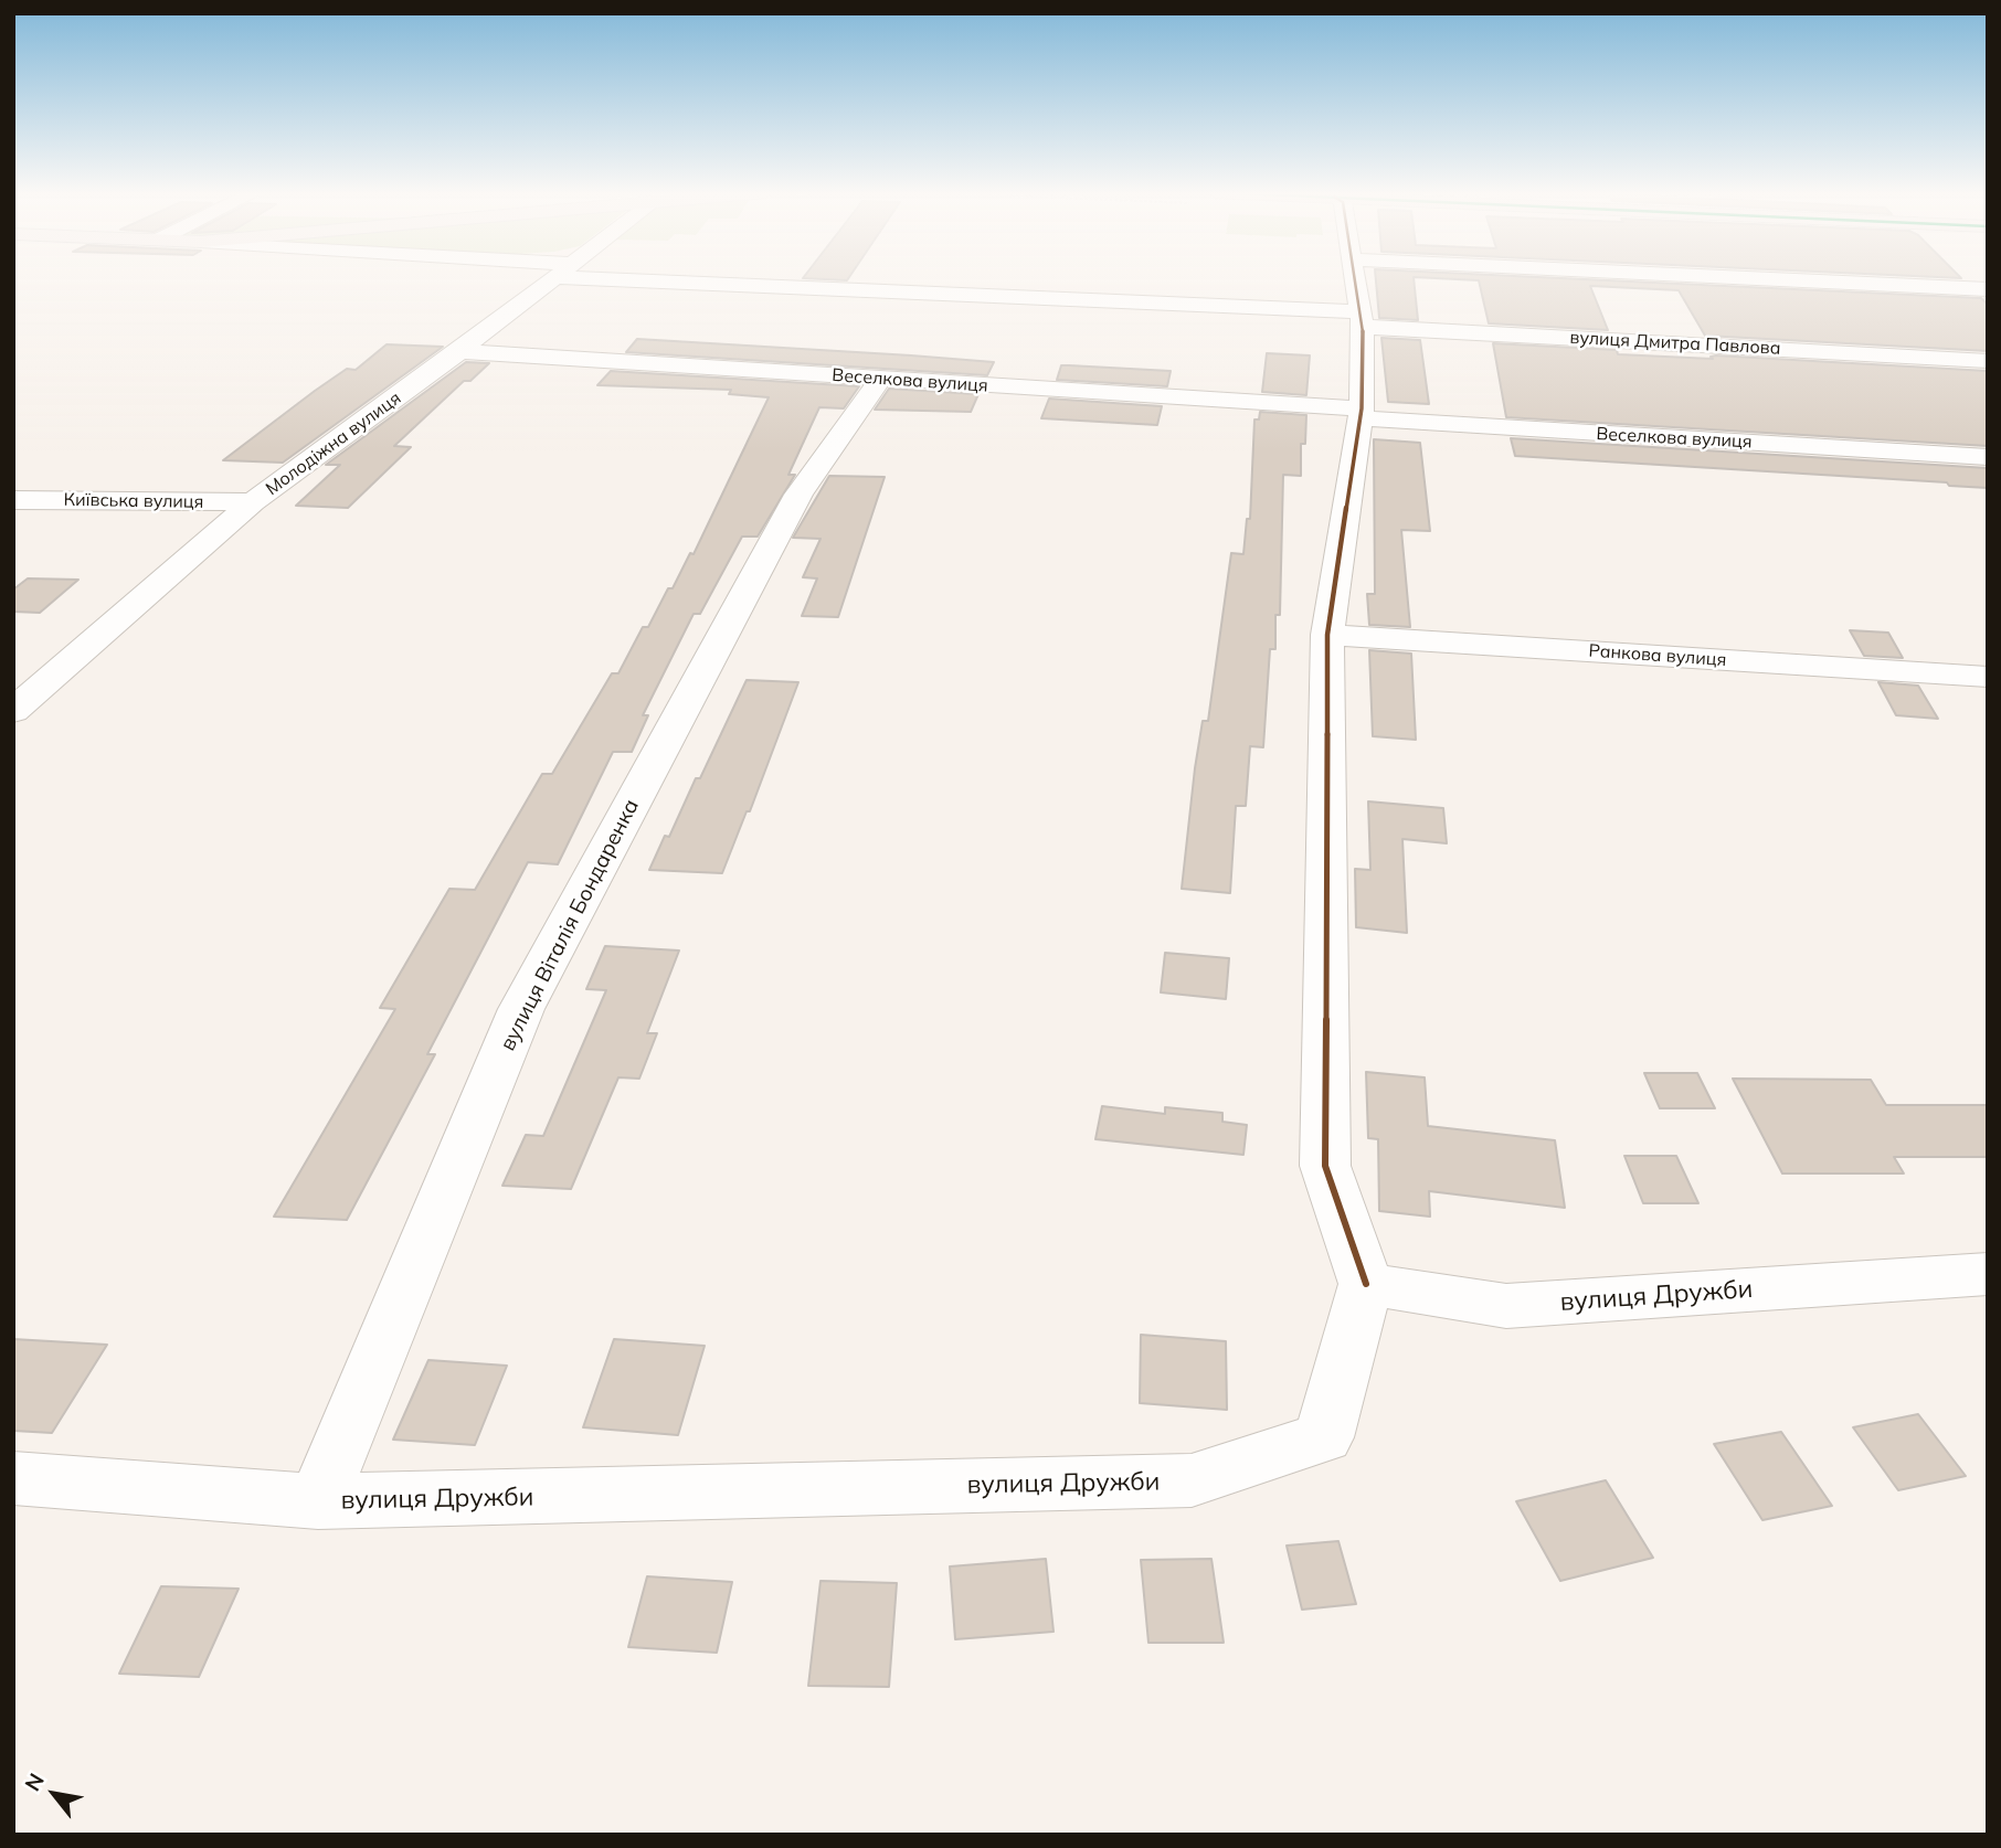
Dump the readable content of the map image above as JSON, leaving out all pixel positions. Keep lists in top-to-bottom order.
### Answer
{
  "streets": {
    "street": [
      "вулиця Дмитра Павлова",
      "Веселкова вулиця",
      "Молодіжна вулиця",
      "Київська вулиця",
      "Ранкова вулиця",
      "вулиця Віталія Бондаренка",
      "вулиця Дружби"
    ]
  },
  "crossings": [
    ["Веселкова вулиця", "Молодіжна вулиця"],
    ["Веселкова вулиця", "вулиця Віталія Бондаренка"],
    ["Молодіжна вулиця", "Київська вулиця"],
    ["вулиця Віталія Бондаренка", "вулиця Дружби"]
  ],
  "north": "top left"
}
